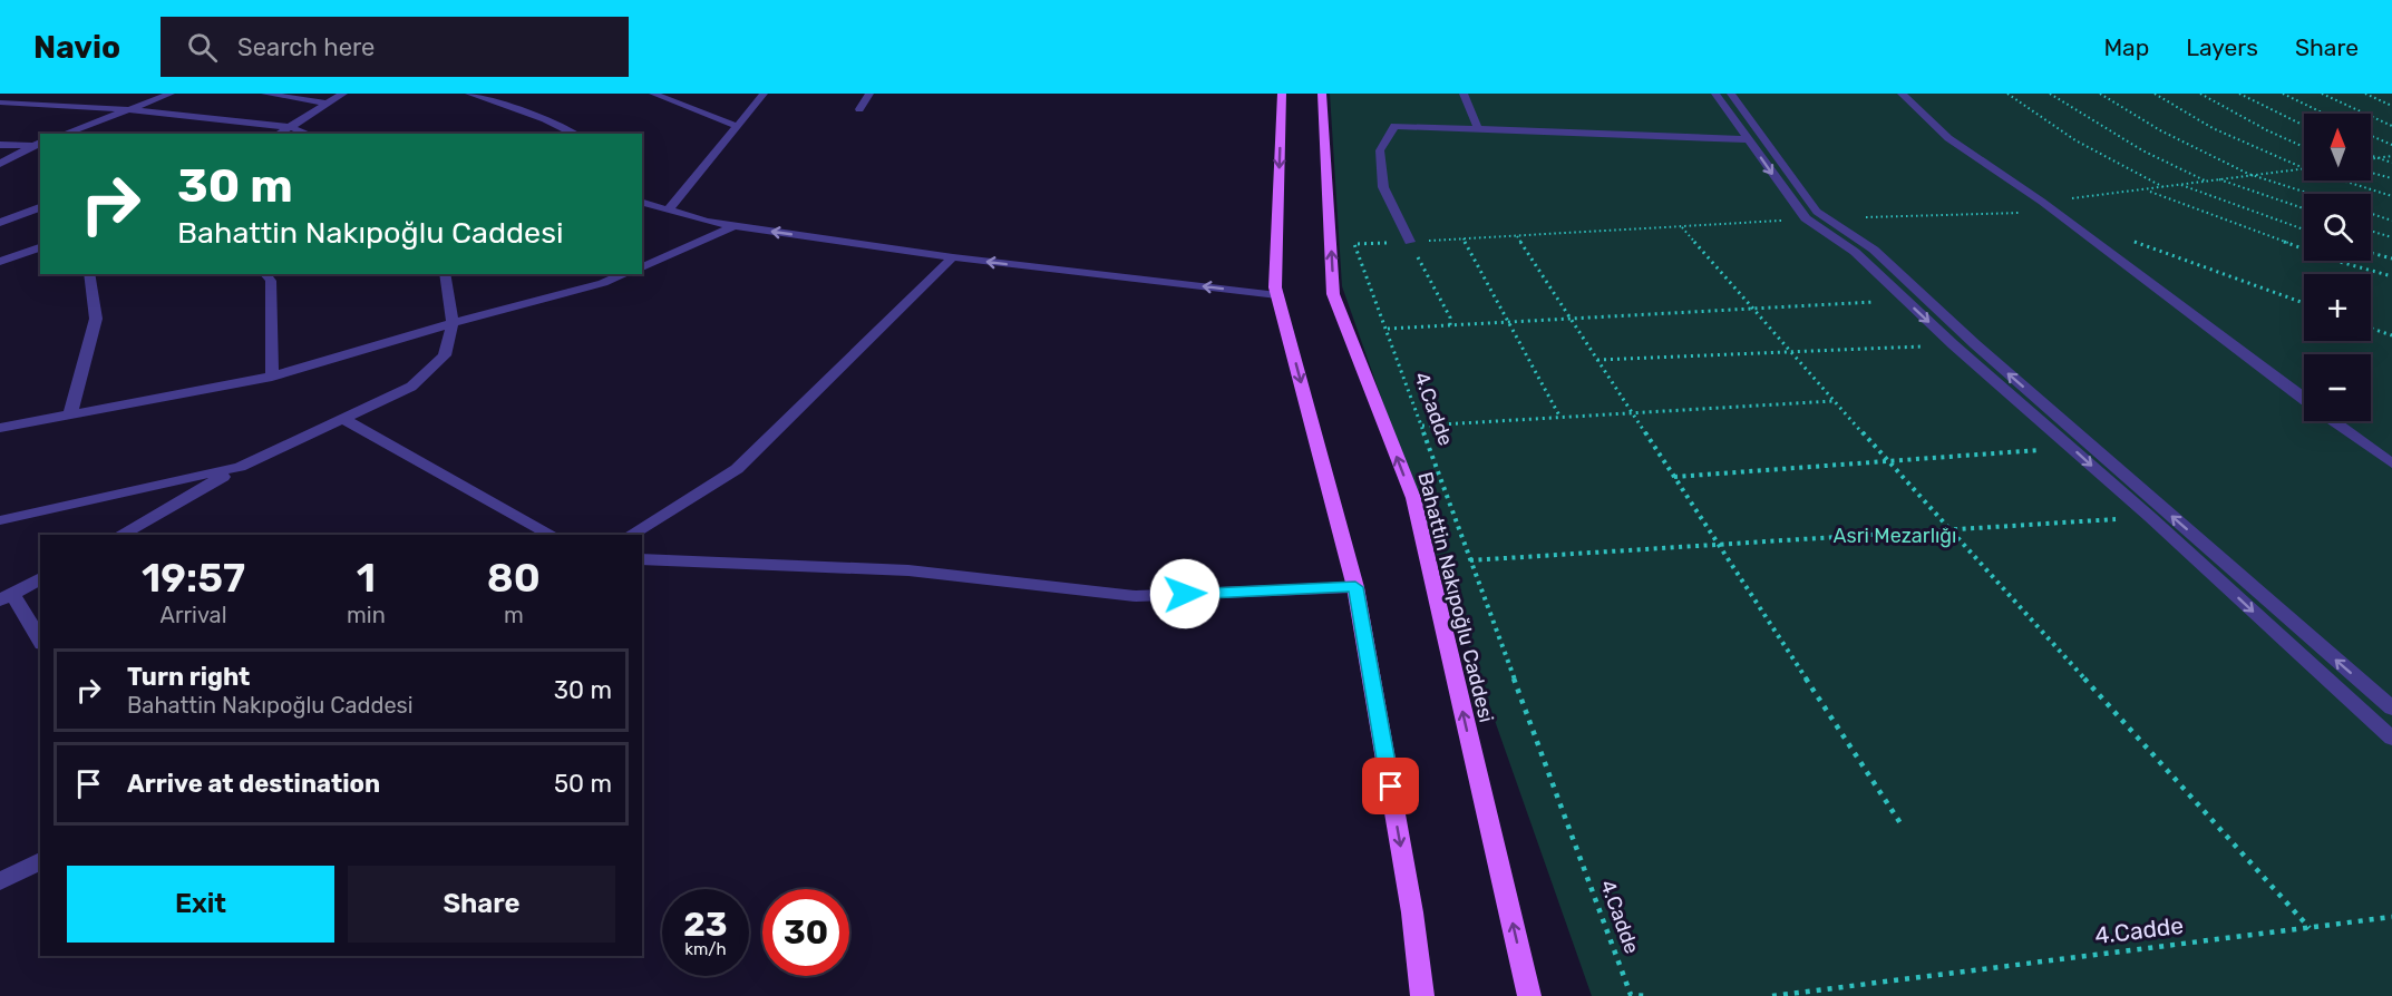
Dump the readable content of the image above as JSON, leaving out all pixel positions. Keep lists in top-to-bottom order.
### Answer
{
  "streets": {
    "main road": ["Bahattin Nakıpoğlu Caddesi"],
    "path": ["4.Cadde"]
  },
  "parks": ["Asri Mezarlığı"],
  "north": "top",
  "page": {
    "header": "Navio",
    "search": "Search here",
    "nav": ["Map", "Layers", "Share"],
    "map_buttons": ["+", "−"],
    "turn": ["30 m", "Bahattin Nakıpoğlu Caddesi"],
    "eta": [
      "19:57",
      "Arrival",
      "1",
      "min",
      "80",
      "m"
    ],
    "list": [
      {
        "name": "Turn right",
        "note": "Bahattin Nakıpoğlu Caddesi",
        "value": "30 m"
      },
      {
        "name": "Arrive at destination",
        "value": "50 m"
      }
    ],
    "buttons": ["Exit", "Share"],
    "speed": "23 km/h",
    "limit": "30"
  }
}
